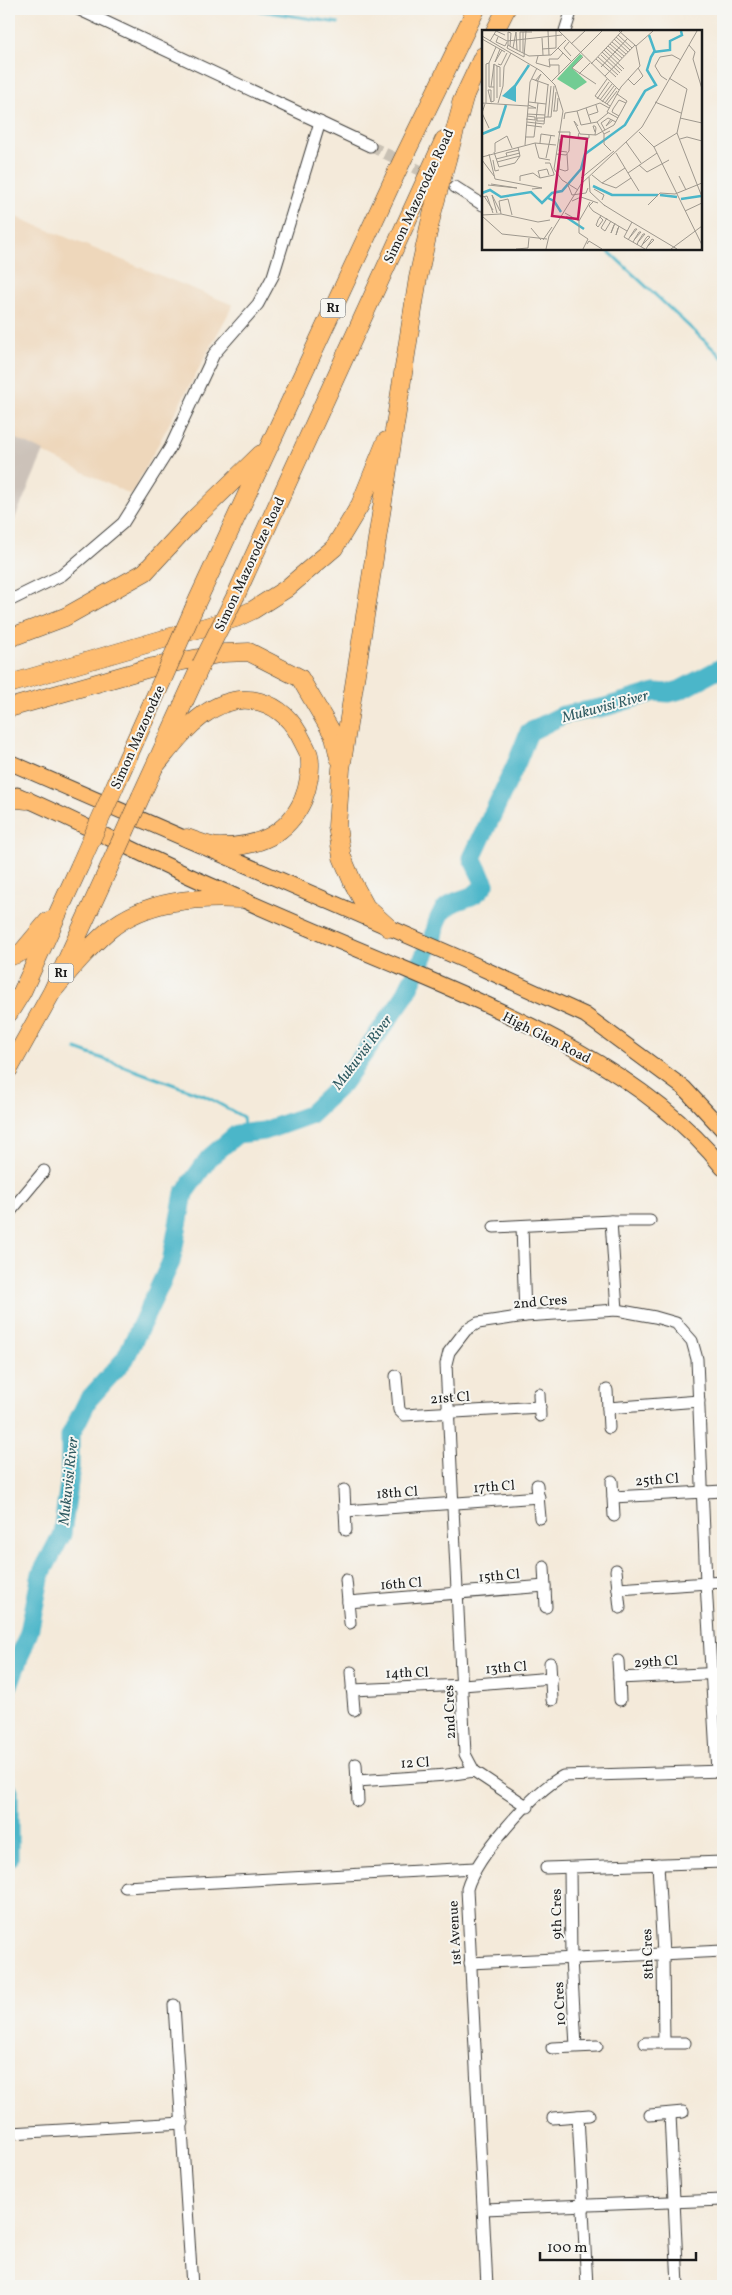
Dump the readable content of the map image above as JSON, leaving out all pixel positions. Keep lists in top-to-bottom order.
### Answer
{
  "streets": {
    "highway": ["Simon Mazorodze Road", "R1", "Simon Mazorodze"],
    "main road": ["High Glen Road"],
    "street": [
      "2nd Cres",
      "21st Cl",
      "25th Cl",
      "17th Cl",
      "18th Cl",
      "15th Cl",
      "16th Cl",
      "29th Cl",
      "13th Cl",
      "14th Cl",
      "12 Cl",
      "9th Cres",
      "1st Avenue",
      "8th Cres",
      "10 Cres"
    ]
  },
  "crossings": [
    ["Simon Mazorodze Road", "Simon Mazorodze"],
    ["R1", "Simon Mazorodze"],
    ["2nd Cres", "21st Cl"],
    ["2nd Cres", "25th Cl"],
    ["2nd Cres", "17th Cl"],
    ["2nd Cres", "18th Cl"],
    ["2nd Cres", "15th Cl"],
    ["2nd Cres", "16th Cl"],
    ["2nd Cres", "29th Cl"],
    ["2nd Cres", "13th Cl"],
    ["2nd Cres", "14th Cl"],
    ["2nd Cres", "12 Cl"],
    ["2nd Cres", "1st Avenue"],
    ["17th Cl", "18th Cl"],
    ["15th Cl", "16th Cl"],
    ["13th Cl", "14th Cl"],
    ["9th Cres", "10 Cres"]
  ],
  "water": ["Mukuvisi River"],
  "scale_bar": "100 m"
}
